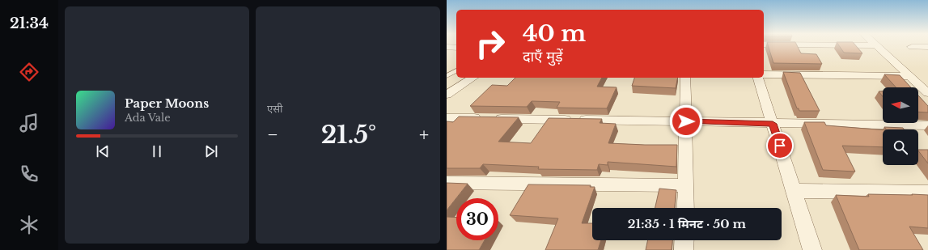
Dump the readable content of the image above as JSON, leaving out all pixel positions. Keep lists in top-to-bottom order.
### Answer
{
  "north": "left",
  "page": {
    "tabs": "21:34",
    "tile": "एसी",
    "turn": ["40 m", "दाएँ मुड़ें"],
    "song": ["Paper Moons", "Ada Vale"],
    "heat": ["−", "21.5°", "+"],
    "limit": "30",
    "trip": "21:35 · 1 मिनट · 50 m"
  }
}
